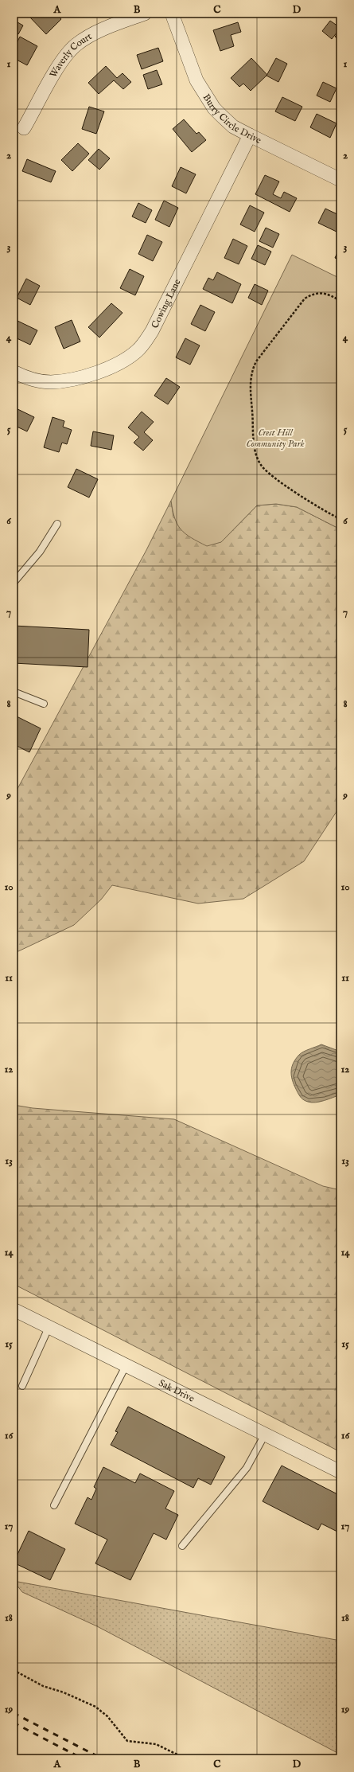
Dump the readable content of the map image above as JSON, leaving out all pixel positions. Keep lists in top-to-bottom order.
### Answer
{
  "streets": {
    "street": [
      "Waverly Court",
      "Burry Circle Drive",
      "Cowing Lane",
      "Sak Drive"
    ]
  },
  "crossings": [
    ["Burry Circle Drive", "Cowing Lane"]
  ],
  "parks": ["Crest Hill Community Park"],
  "grid": {
    "columns": [
      "A",
      "B",
      "C",
      "D"
    ],
    "rows": [
      "1",
      "2",
      "3",
      "4",
      "5",
      "6",
      "7",
      "8",
      "9",
      "10",
      "11",
      "12",
      "13",
      "14",
      "15",
      "16",
      "17",
      "18",
      "19"
    ]
  }
}
